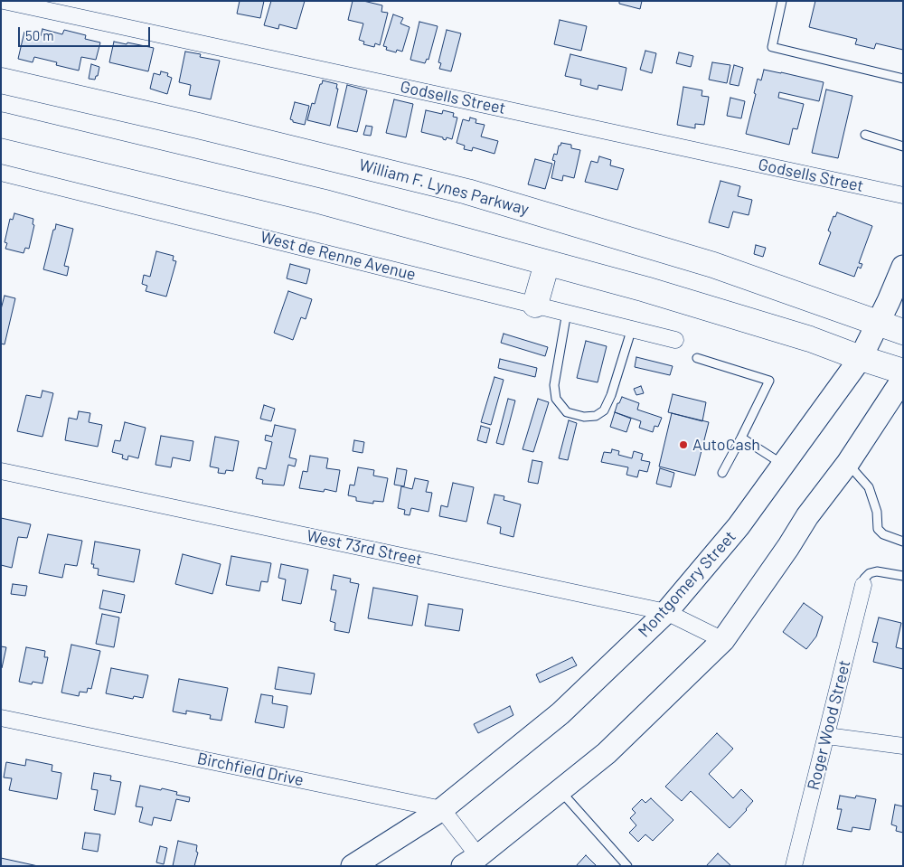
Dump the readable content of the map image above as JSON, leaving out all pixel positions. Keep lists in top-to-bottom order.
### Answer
{
  "streets": {
    "highway": ["William F. Lynes Parkway"],
    "street": [
      "Godsells Street",
      "West de Renne Avenue",
      "West 73rd Street",
      "Montgomery Street",
      "Roger Wood Street",
      "Birchfield Drive"
    ]
  },
  "crossings": [
    ["William F. Lynes Parkway", "Montgomery Street"],
    ["West 73rd Street", "Montgomery Street"],
    ["Montgomery Street", "Birchfield Drive"]
  ],
  "places": ["AutoCash"],
  "scale_bar": "50 m"
}
